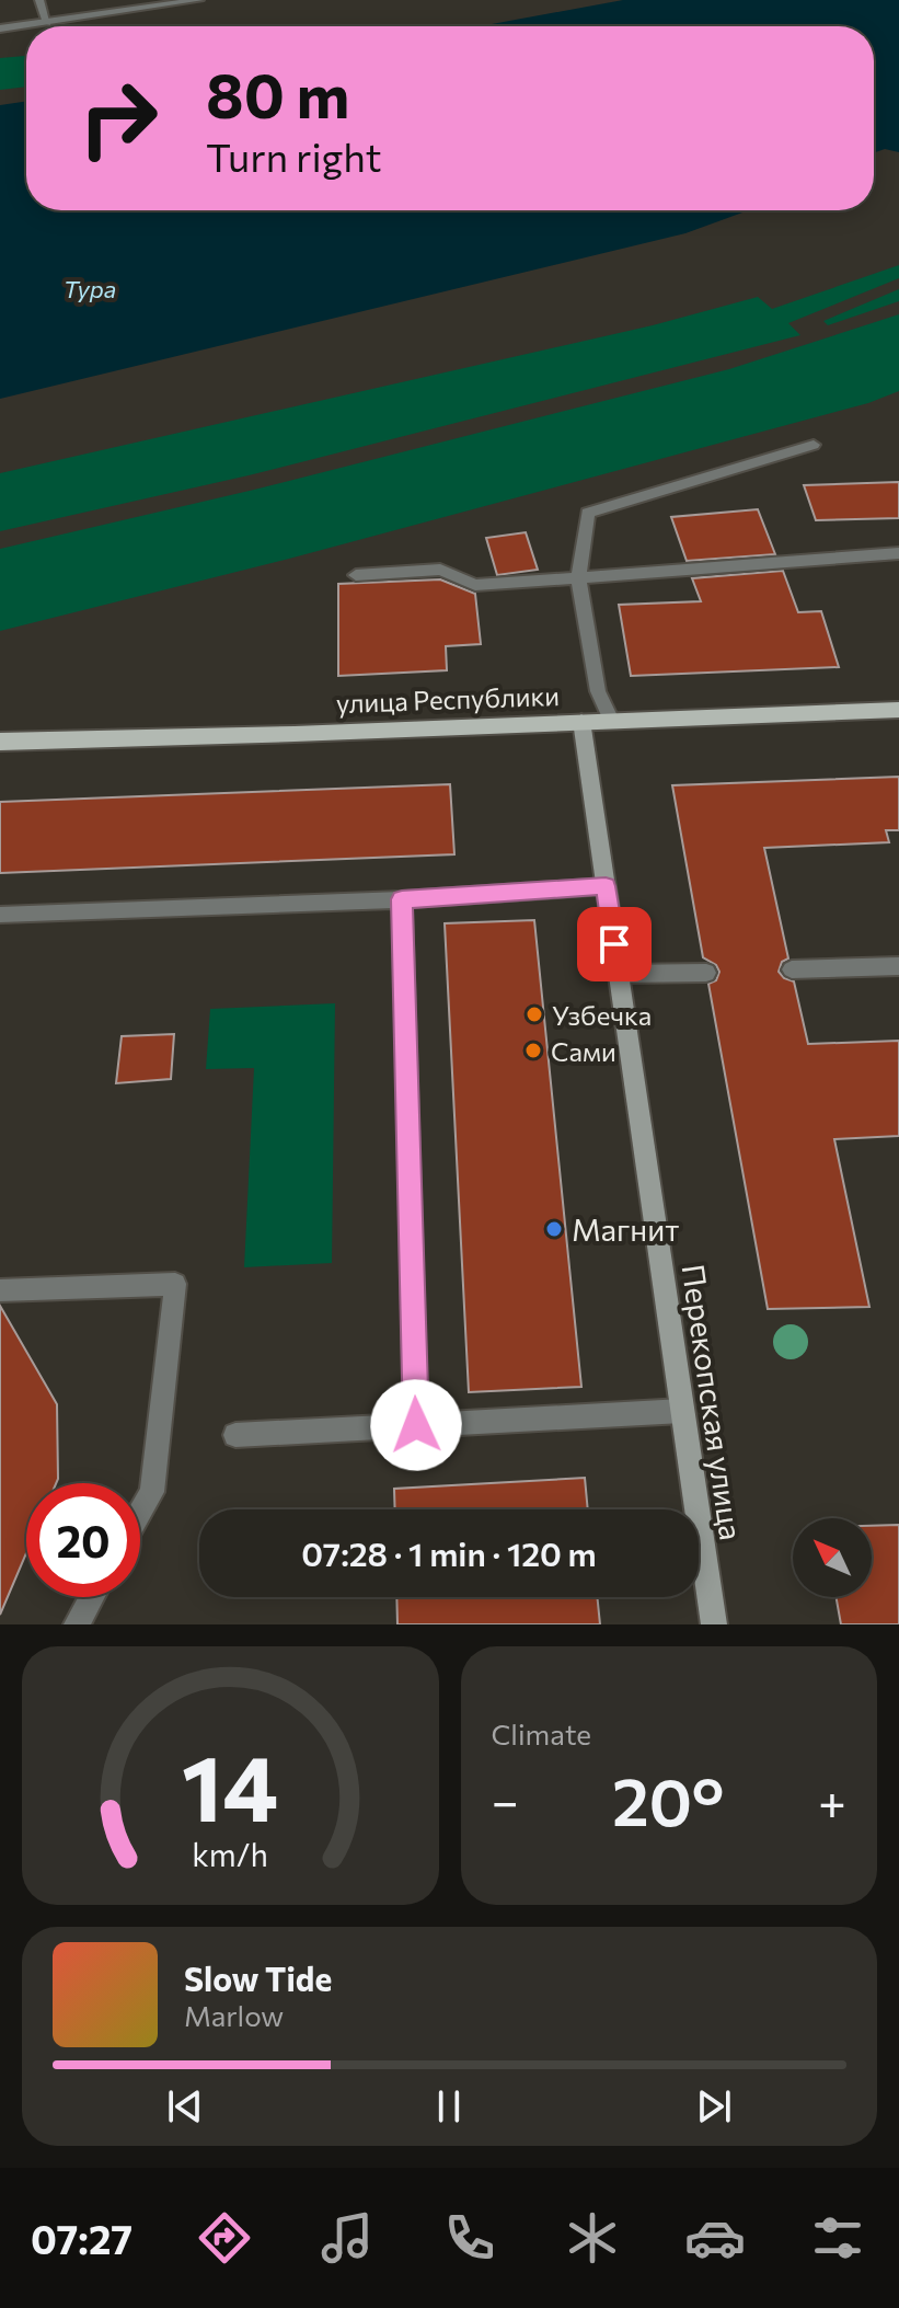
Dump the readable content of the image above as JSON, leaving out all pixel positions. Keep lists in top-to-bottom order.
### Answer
{
  "streets": {
    "main road": ["улица Республики"],
    "street": ["Перекопская улица"]
  },
  "crossings": [
    ["улица Республики", "Перекопская улица"]
  ],
  "water": ["Тура"],
  "places": ["Узбечка", "Сами", "Магнит"],
  "north": "top left",
  "page": {
    "turn": ["80 m", "Turn right"],
    "limit": "20",
    "trip": "07:28 · 1 min · 120 m",
    "tile": "Climate",
    "heat": ["−", "20°", "+"],
    "song": ["Slow Tide", "Marlow"],
    "tabs": "07:27",
    "gauge": ["14", "km/h"]
  }
}
